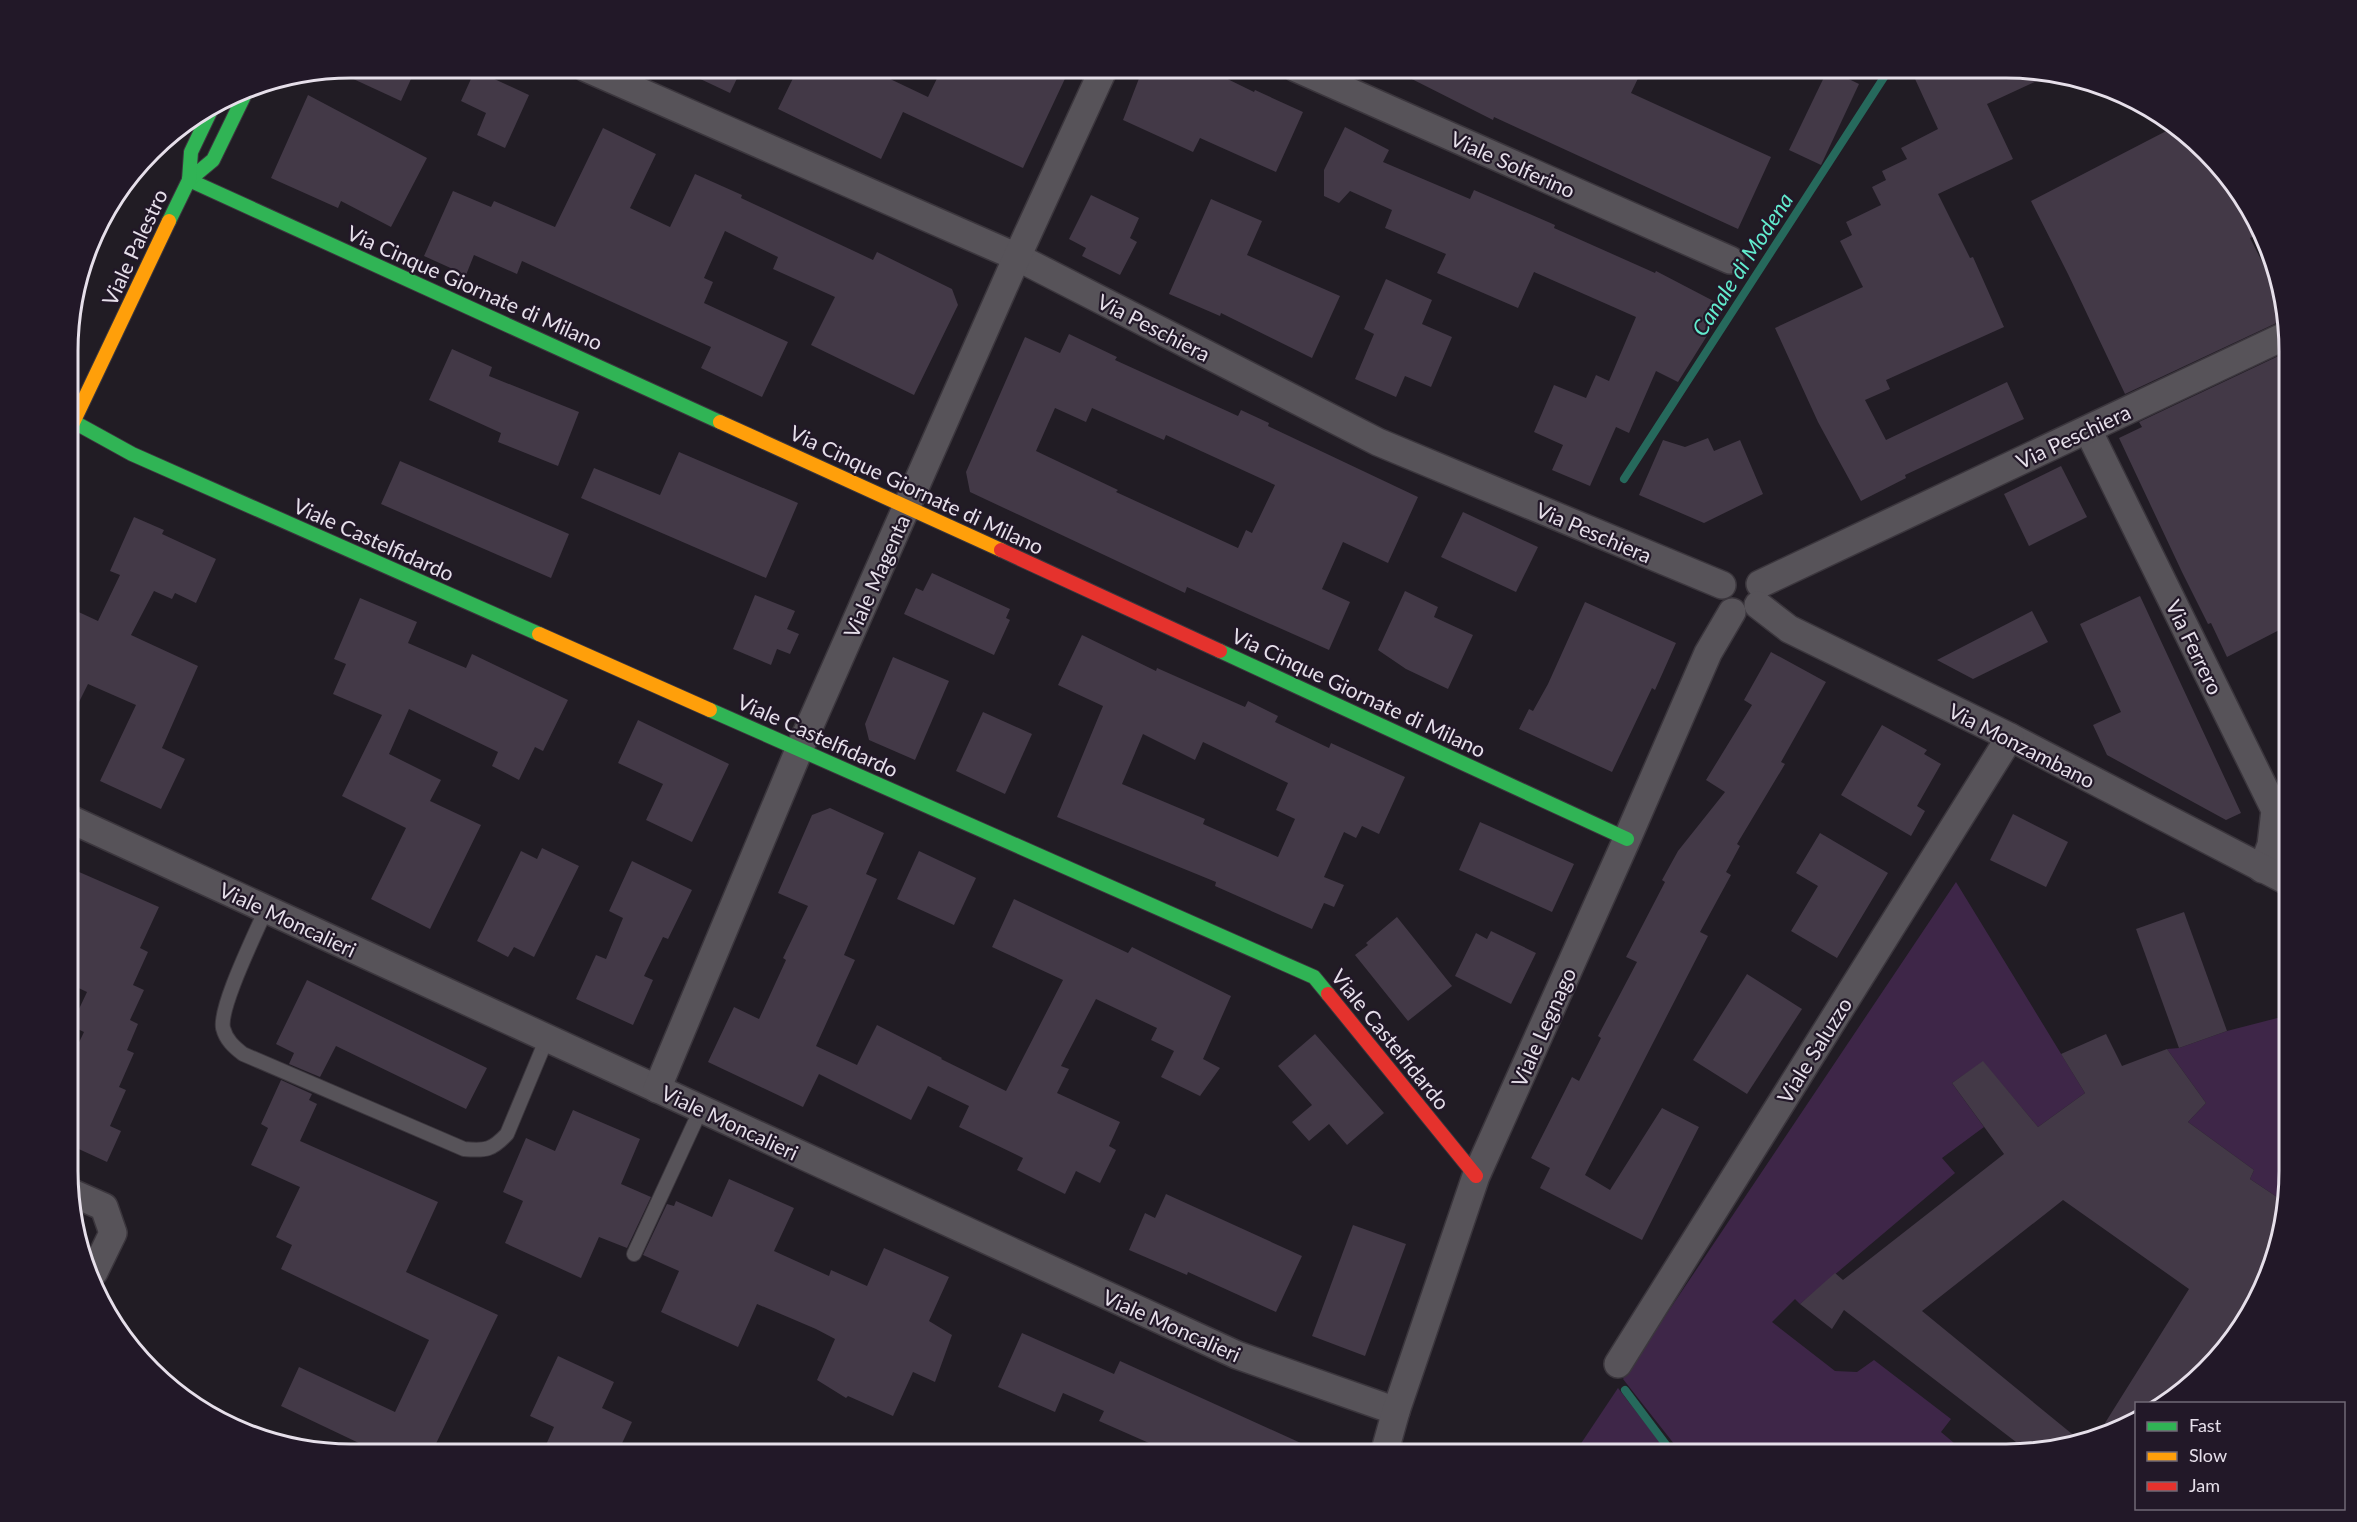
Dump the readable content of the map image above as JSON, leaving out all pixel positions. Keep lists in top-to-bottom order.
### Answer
{
  "streets": {
    "street": [
      "Viale Solferino",
      "Viale Palestro",
      "Via Cinque Giornate di Milano",
      "Via Peschiera",
      "Viale Castelfidardo",
      "Viale Magenta",
      "Via Ferrero",
      "Via Monzambano",
      "Viale Moncalieri",
      "Viale Legnago",
      "Viale Saluzzo"
    ]
  },
  "crossings": [
    ["Viale Palestro", "Via Cinque Giornate di Milano"],
    ["Via Cinque Giornate di Milano", "Viale Magenta"],
    ["Via Cinque Giornate di Milano", "Viale Legnago"],
    ["Via Peschiera", "Viale Magenta"],
    ["Via Peschiera", "Via Ferrero"],
    ["Via Peschiera", "Via Monzambano"],
    ["Via Peschiera", "Viale Legnago"],
    ["Viale Castelfidardo", "Viale Magenta"],
    ["Viale Castelfidardo", "Viale Legnago"],
    ["Viale Magenta", "Viale Moncalieri"],
    ["Via Ferrero", "Via Monzambano"],
    ["Via Monzambano", "Viale Legnago"],
    ["Via Monzambano", "Viale Saluzzo"],
    ["Viale Moncalieri", "Viale Legnago"]
  ],
  "water": ["Canale di Modena"],
  "legend": ["Fast", "Slow", "Jam"]
}
